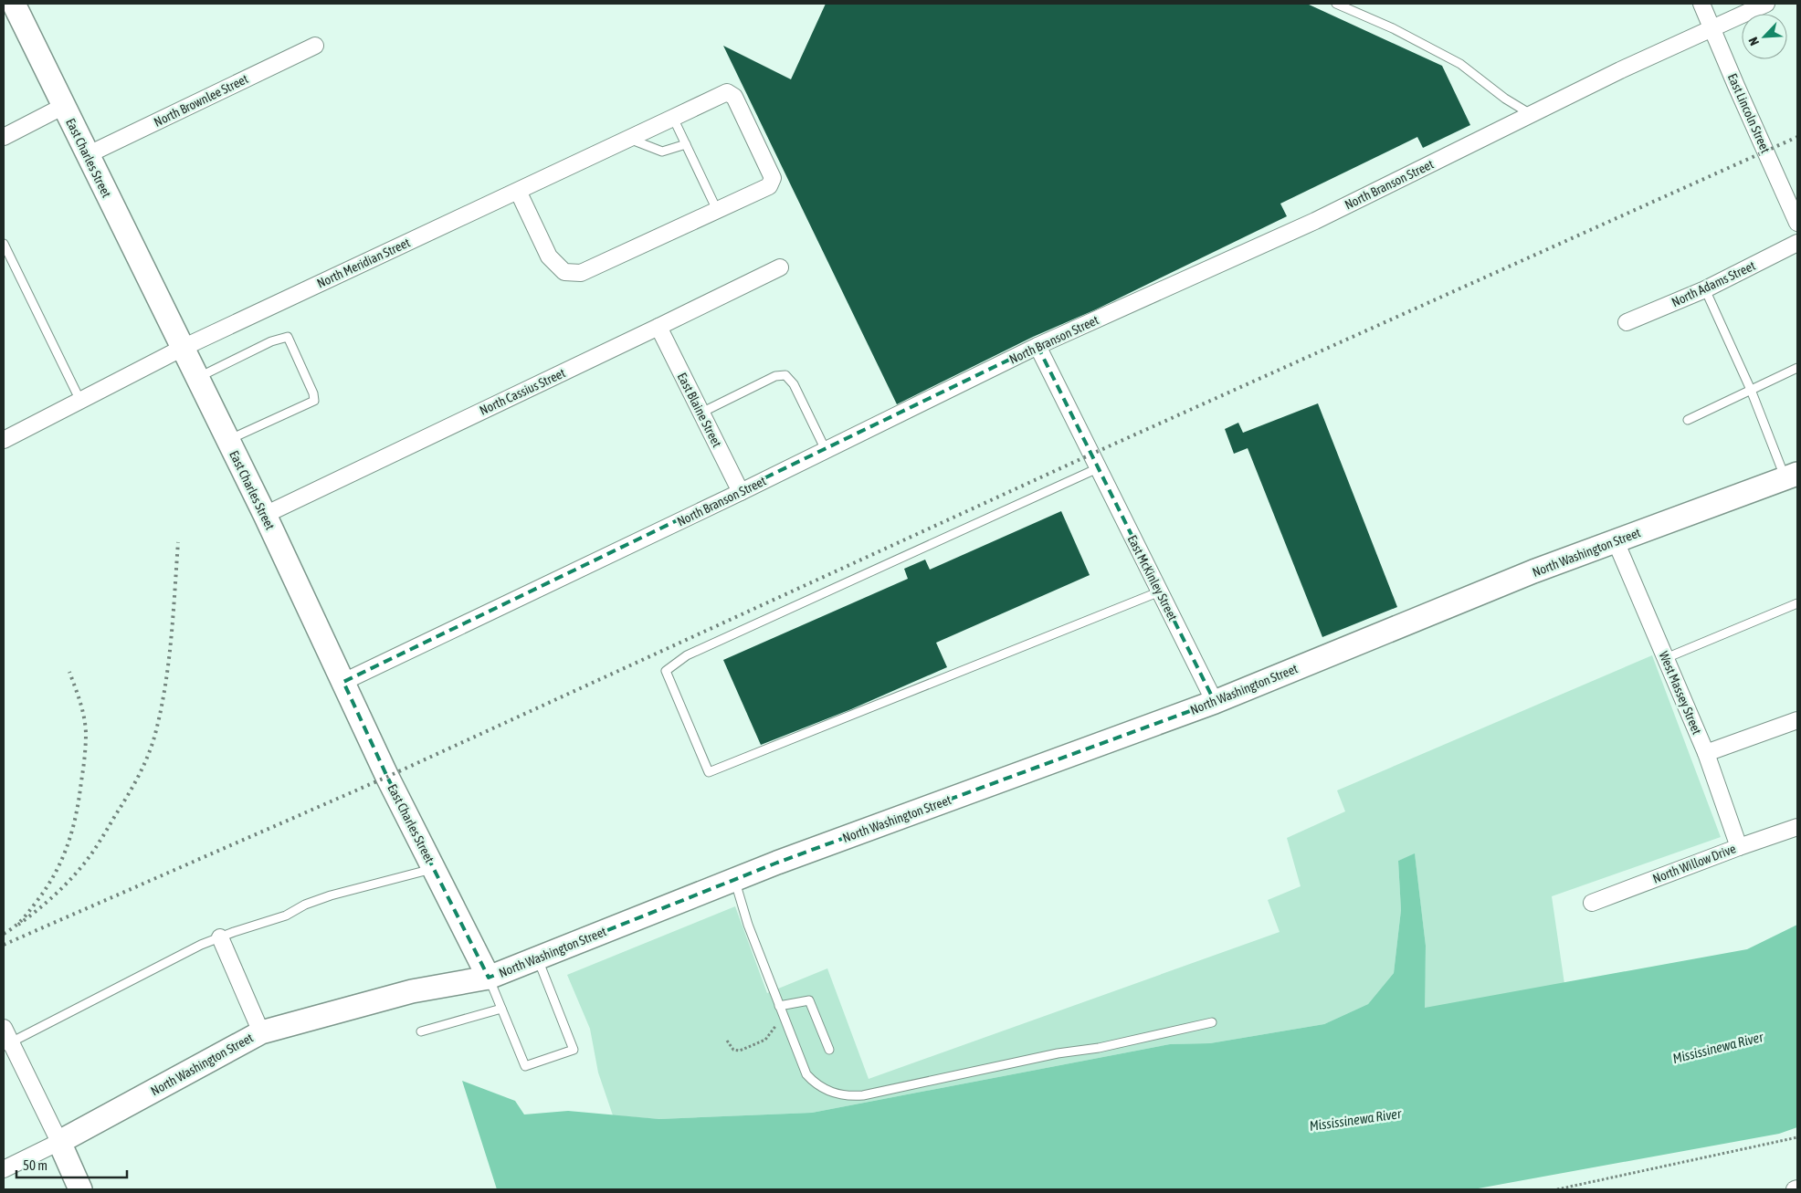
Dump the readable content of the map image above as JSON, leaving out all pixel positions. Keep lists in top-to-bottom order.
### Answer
{
  "streets": {
    "street": [
      "North Brownlee Street",
      "East Lincoln Street",
      "East Charles Street",
      "North Branson Street",
      "North Meridian Street",
      "North Adams Street",
      "North Cassius Street",
      "East Blaine Street",
      "North Washington Street",
      "East McKinley Street",
      "West Massey Street",
      "North Willow Drive"
    ]
  },
  "crossings": [
    ["North Brownlee Street", "East Charles Street"],
    ["East Lincoln Street", "North Branson Street"],
    ["East Charles Street", "North Branson Street"],
    ["East Charles Street", "North Meridian Street"],
    ["East Charles Street", "North Cassius Street"],
    ["East Charles Street", "North Washington Street"],
    ["North Branson Street", "East Blaine Street"],
    ["North Branson Street", "East McKinley Street"],
    ["North Cassius Street", "East Blaine Street"],
    ["North Washington Street", "East McKinley Street"],
    ["North Washington Street", "West Massey Street"],
    ["West Massey Street", "North Willow Drive"]
  ],
  "water": ["Mississinewa River"],
  "scale_bar": "50 m",
  "north": "bottom left"
}
